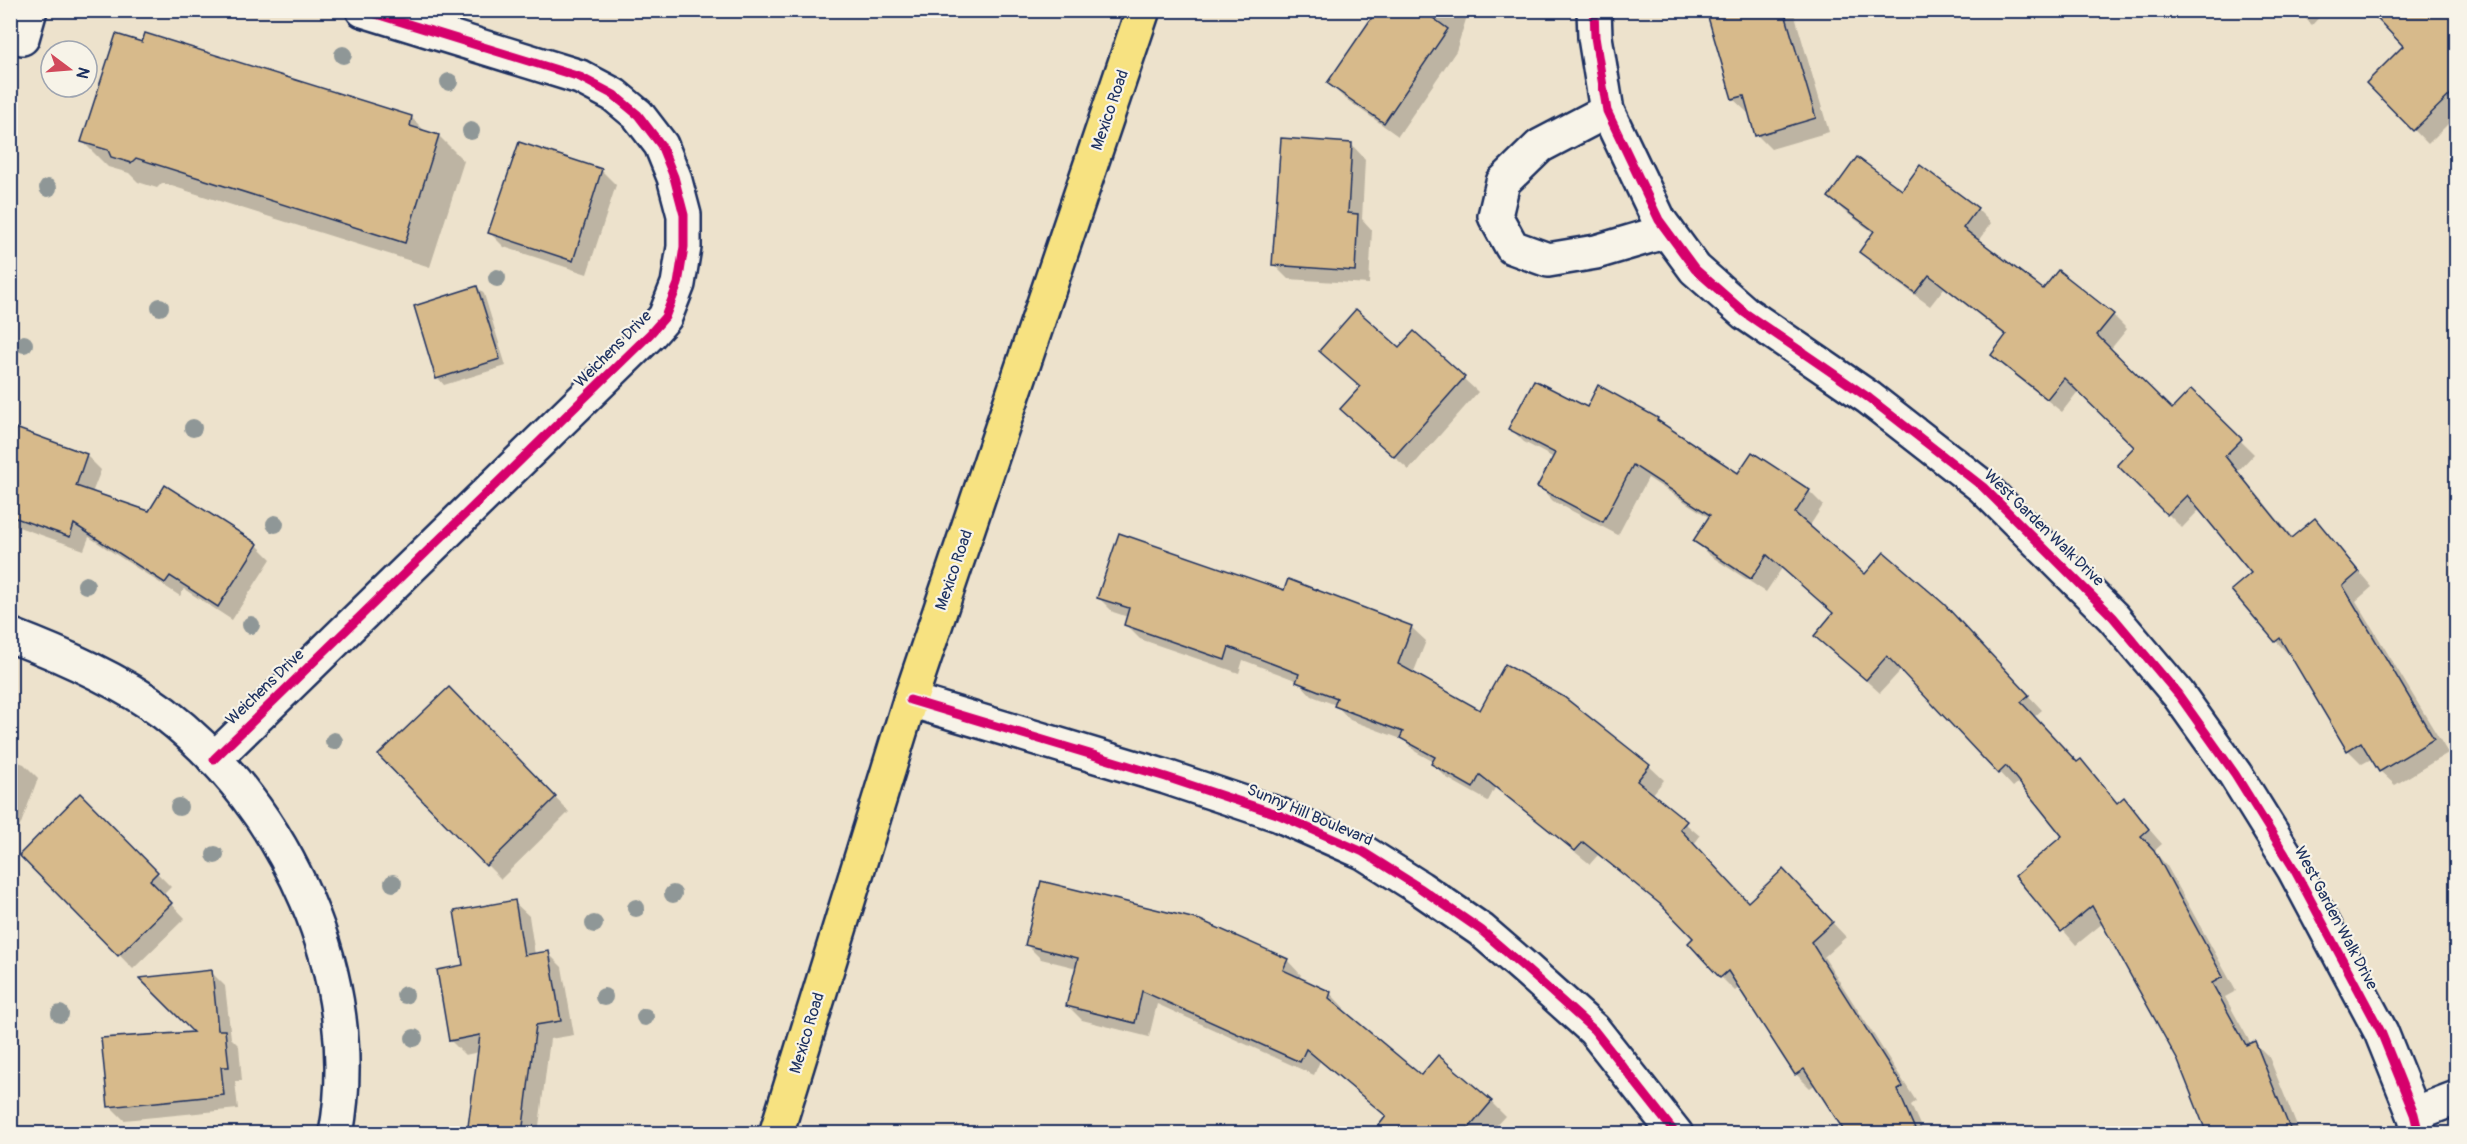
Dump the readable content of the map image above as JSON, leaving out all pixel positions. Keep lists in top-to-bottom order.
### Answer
{
  "streets": {
    "main road": ["Mexico Road"],
    "street": ["Weichens Drive", "West Garden Walk Drive", "Sunny Hill Boulevard"]
  },
  "crossings": [
    ["Mexico Road", "Sunny Hill Boulevard"]
  ],
  "north": "right"
}
